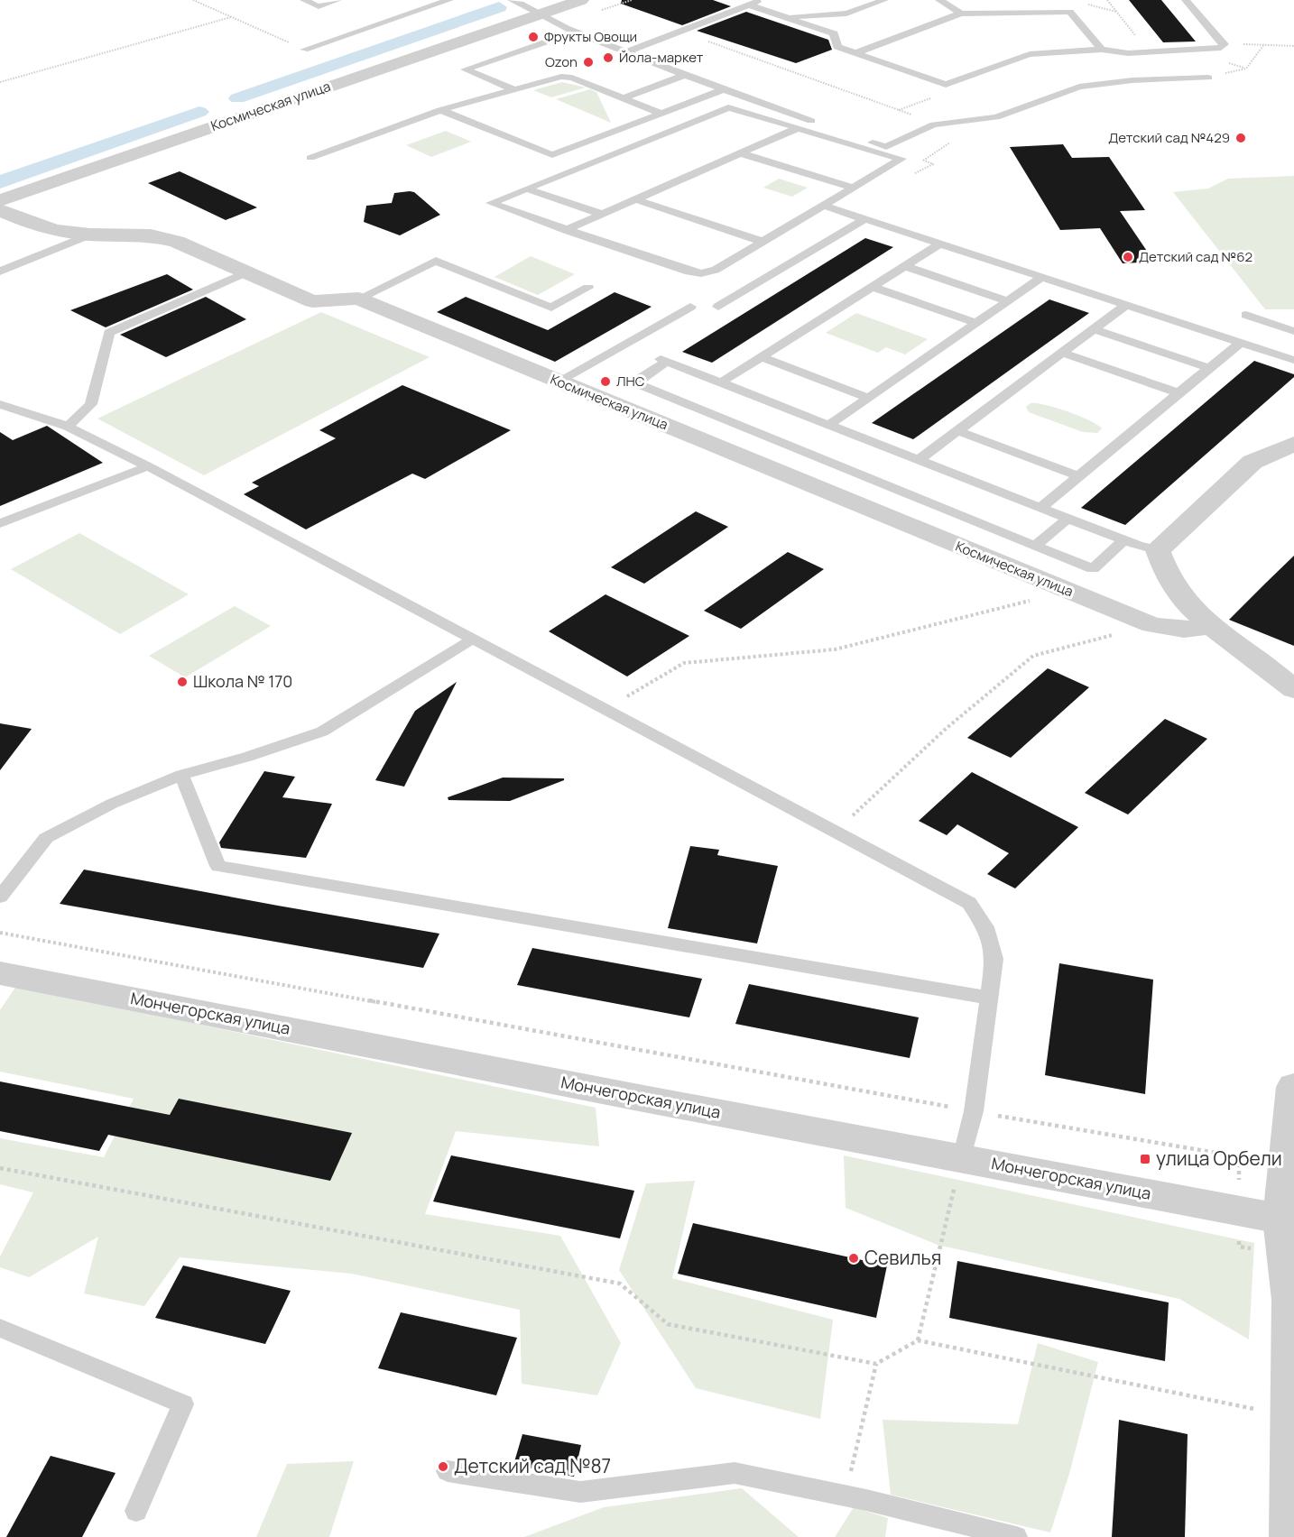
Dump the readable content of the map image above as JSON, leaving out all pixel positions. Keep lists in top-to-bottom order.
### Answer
{
  "streets": {
    "street": ["Космическая улица", "Мончегорская улица"]
  },
  "places": {
    "other": [
      "Фрукты Овощи",
      "Йола-маркет",
      "Ozon",
      "Детский сад №429",
      "Детский сад №62",
      "ЛНС",
      "Школа № 170",
      "Севилья",
      "Детский сад №87"
    ],
    "transit": ["улица Орбели"]
  }
}
